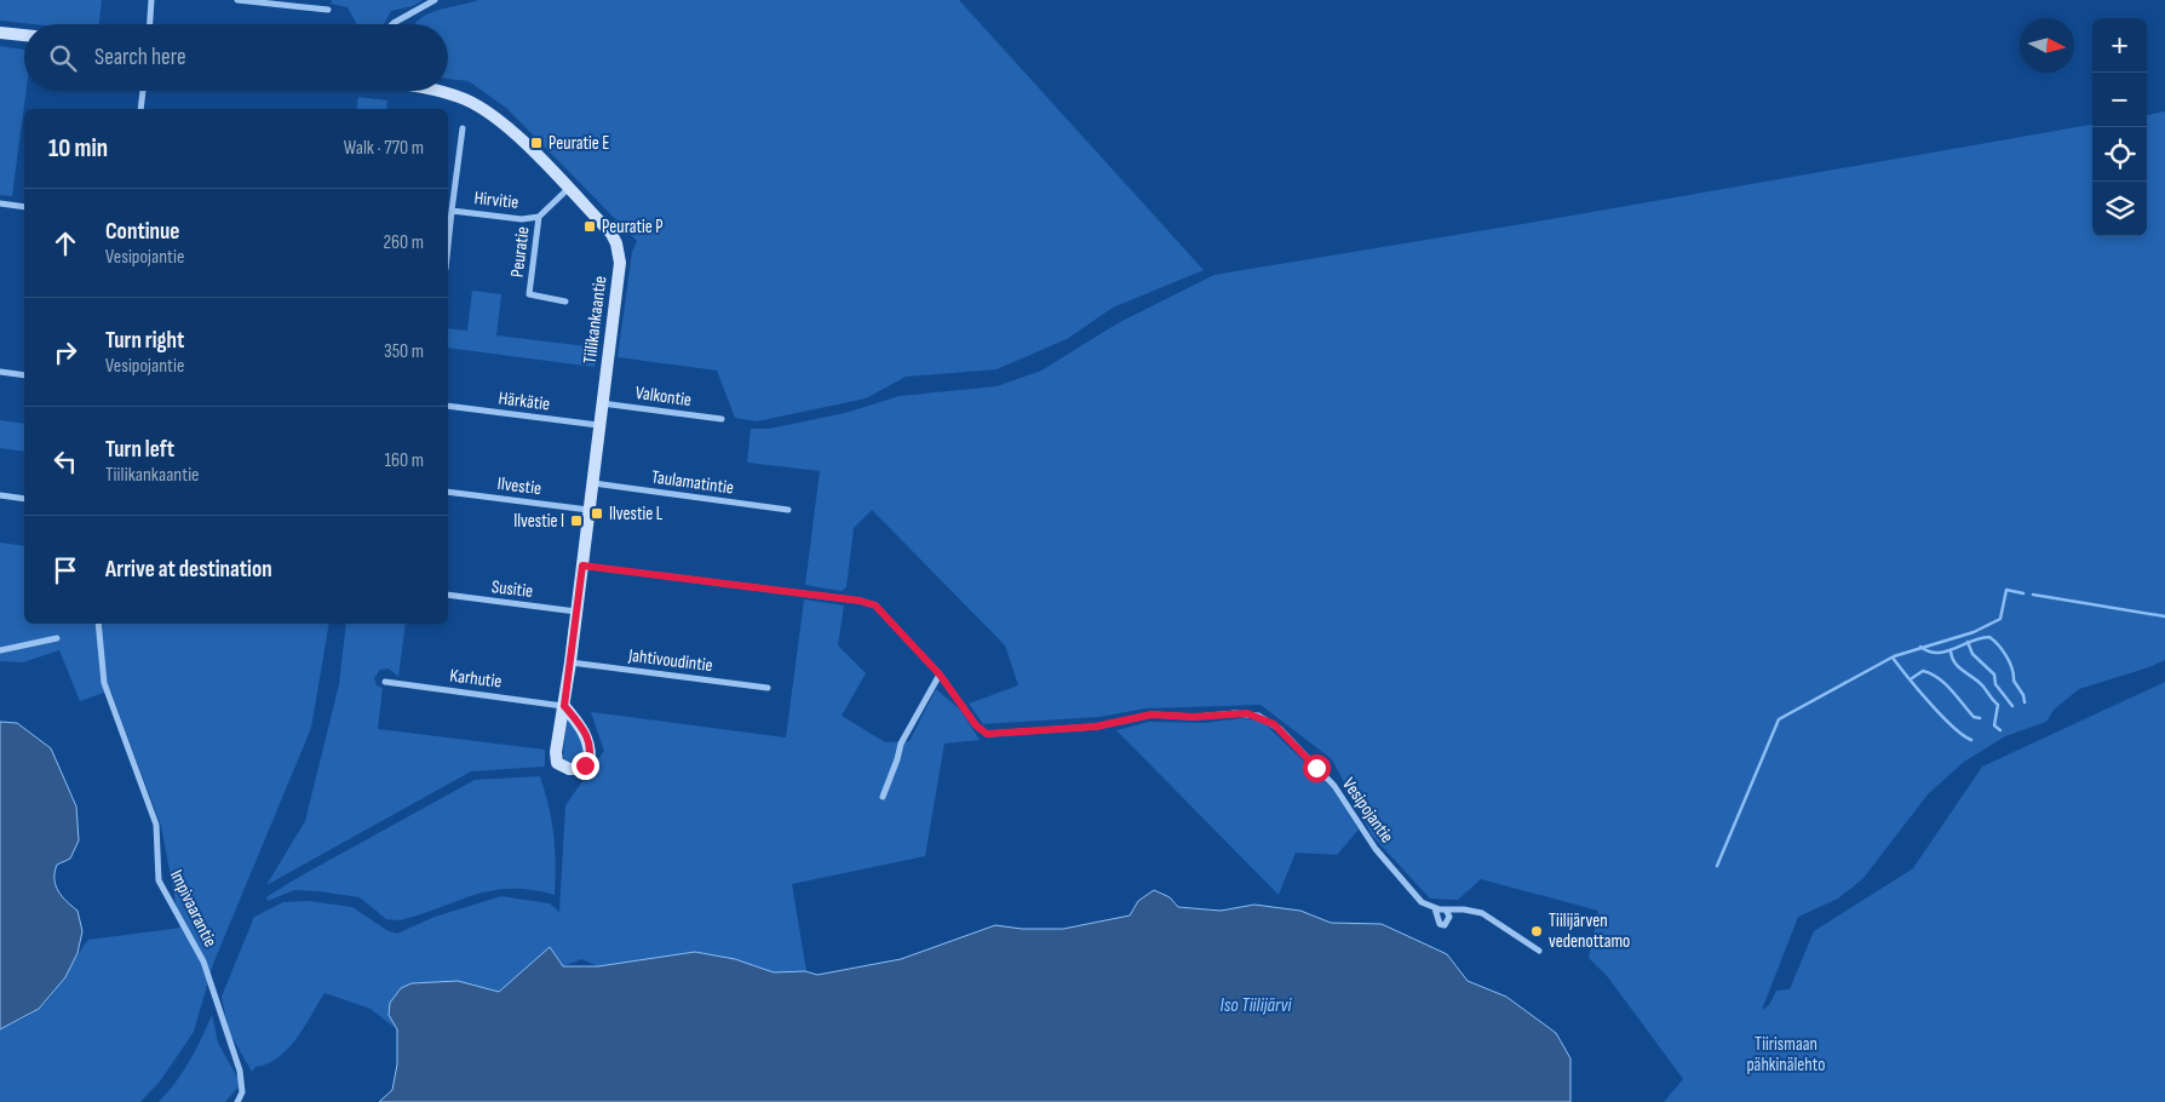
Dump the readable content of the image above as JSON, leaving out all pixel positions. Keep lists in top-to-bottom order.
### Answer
{
  "streets": {
    "street": [
      "Hirvitie",
      "Peuratie",
      "Tiilikankaantie",
      "Valkontie",
      "Härkätie",
      "Taulamatintie",
      "Ilvestie",
      "Susitie",
      "Jahtivoudintie",
      "Karhutie",
      "Vesipojantie",
      "Impivaarantie"
    ]
  },
  "crossings": [
    ["Hirvitie", "Peuratie"],
    ["Peuratie", "Tiilikankaantie"],
    ["Tiilikankaantie", "Valkontie"],
    ["Tiilikankaantie", "Härkätie"],
    ["Tiilikankaantie", "Taulamatintie"],
    ["Tiilikankaantie", "Ilvestie"],
    ["Tiilikankaantie", "Susitie"],
    ["Tiilikankaantie", "Jahtivoudintie"],
    ["Tiilikankaantie", "Karhutie"],
    ["Tiilikankaantie", "Vesipojantie"]
  ],
  "water": ["Iso Tiilijärvi"],
  "parks": ["Tiirismaan pähkinälehto"],
  "places": {
    "transit": [
      "Peuratie E",
      "Peuratie P",
      "Ilvestie L",
      "Ilvestie I"
    ],
    "other": ["Tiilijärven vedenottamo"]
  },
  "north": "right",
  "page": {
    "map_buttons": ["+", "−"],
    "search": "Search here",
    "heading": ["10 min", "Walk · 770 m"],
    "list": [
      ["Continue", "Vesipojantie", "260 m"],
      ["Turn right", "Vesipojantie", "350 m"],
      ["Turn left", "Tiilikankaantie", "160 m"],
      "Arrive at destination"
    ]
  }
}
